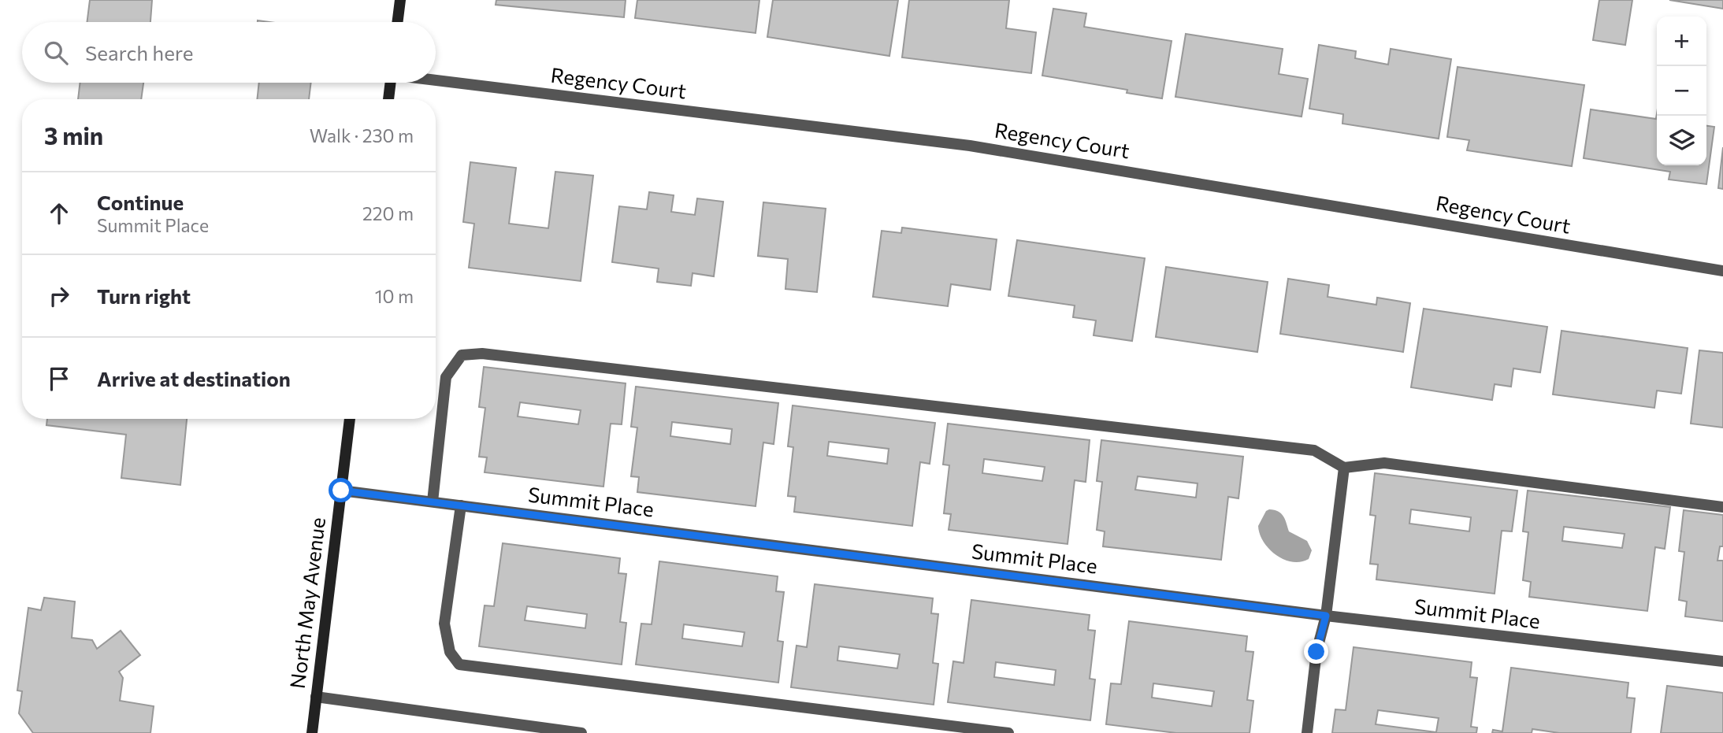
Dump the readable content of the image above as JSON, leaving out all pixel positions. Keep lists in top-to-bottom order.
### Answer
{
  "streets": {
    "main road": ["North May Avenue"],
    "street": ["Regency Court", "Summit Place"]
  },
  "crossings": [
    ["Summit Place", "North May Avenue"]
  ],
  "page": {
    "map_buttons": ["+", "−"],
    "search": "Search here",
    "heading": ["3 min", "Walk · 230 m"],
    "list": [
      ["Continue", "Summit Place", "220 m"],
      ["Turn right", "10 m"],
      "Arrive at destination"
    ]
  }
}
